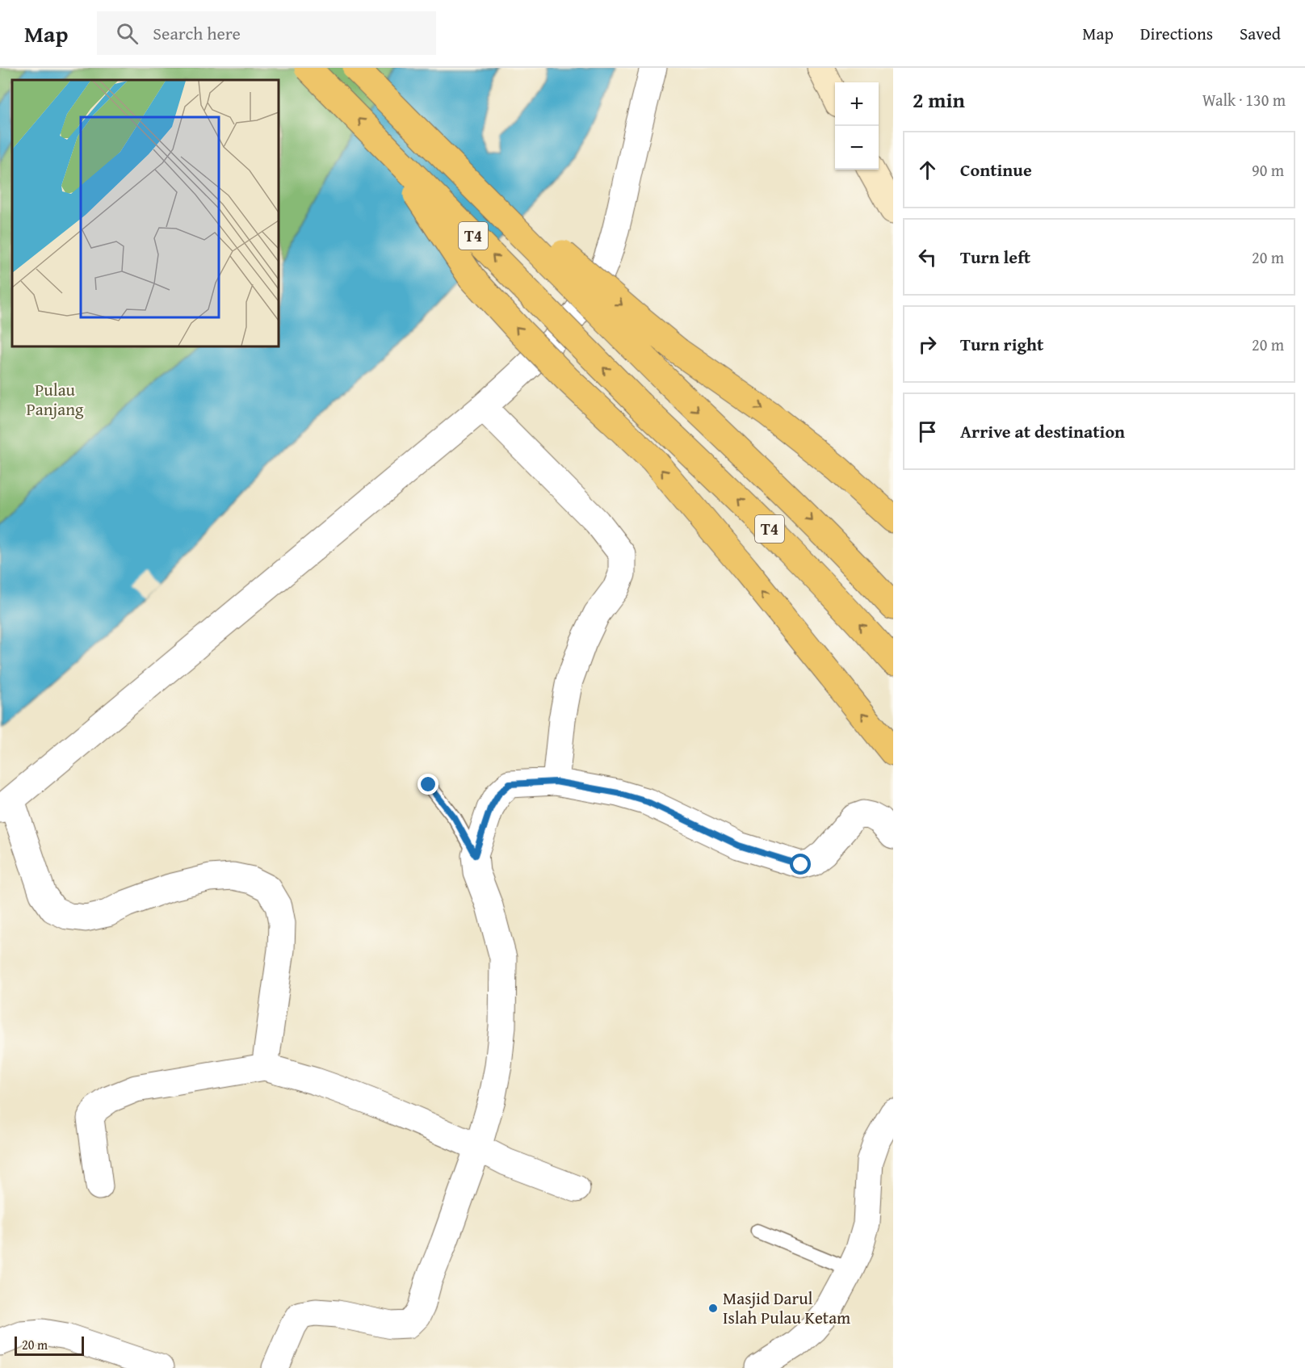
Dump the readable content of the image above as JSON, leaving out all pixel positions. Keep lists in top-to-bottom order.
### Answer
{
  "streets": {
    "highway": ["T4"]
  },
  "parks": ["Pulau Panjang"],
  "places": ["Masjid Darul Islah Pulau Ketam"],
  "scale_bar": "20 m",
  "page": {
    "header": "Map",
    "search": "Search here",
    "nav": ["Map", "Directions", "Saved"],
    "heading": ["2 min", "Walk · 130 m"],
    "map_buttons": ["+", "−"],
    "list": [
      ["Continue", "90 m"],
      ["Turn left", "20 m"],
      ["Turn right", "20 m"],
      "Arrive at destination"
    ],
    "scale": "20 m"
  }
}
